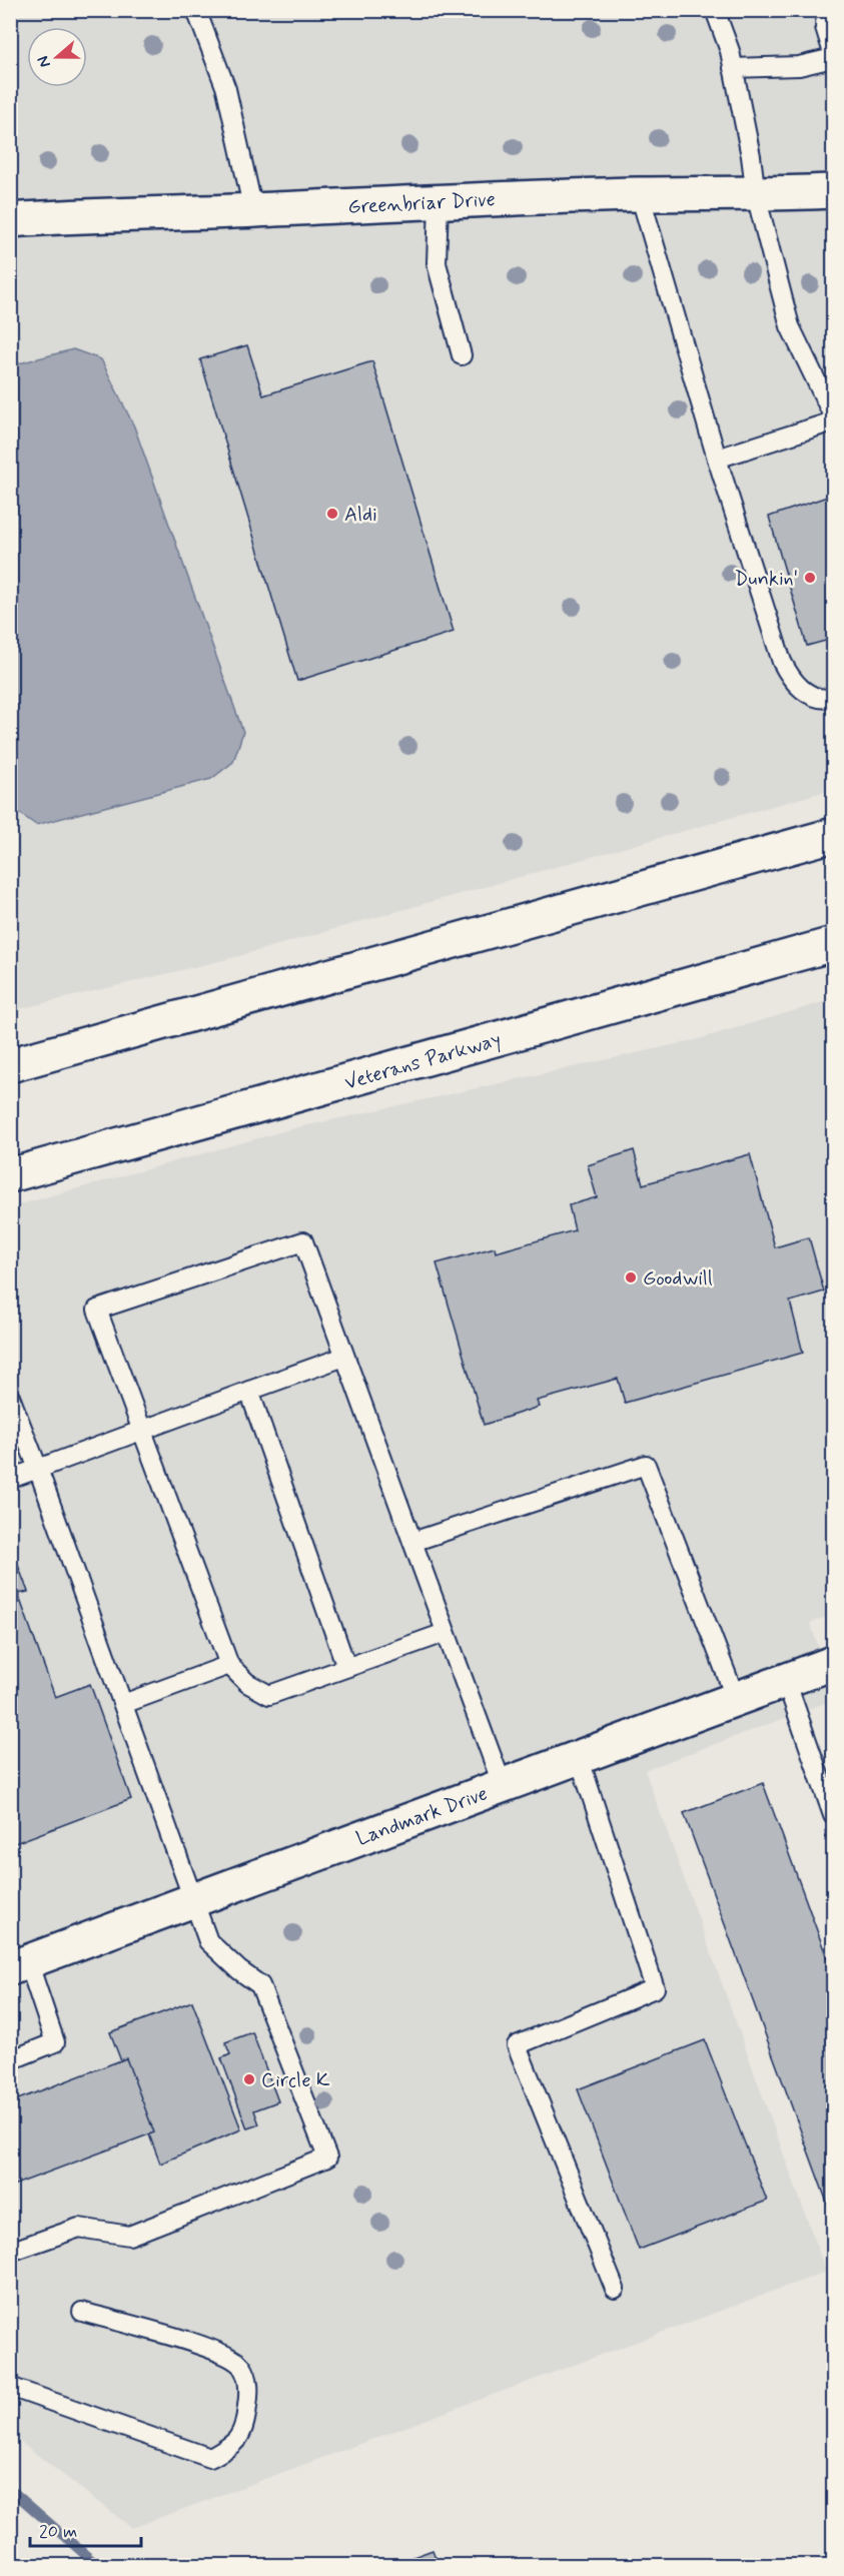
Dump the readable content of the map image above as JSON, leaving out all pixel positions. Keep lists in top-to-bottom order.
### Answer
{
  "streets": {
    "main road": ["Greenbriar Drive", "Veterans Parkway", "Landmark Drive"]
  },
  "places": [
    "Aldi",
    "Dunkin'",
    "Goodwill",
    "Circle K"
  ],
  "scale_bar": "20 m",
  "north": "left"
}
